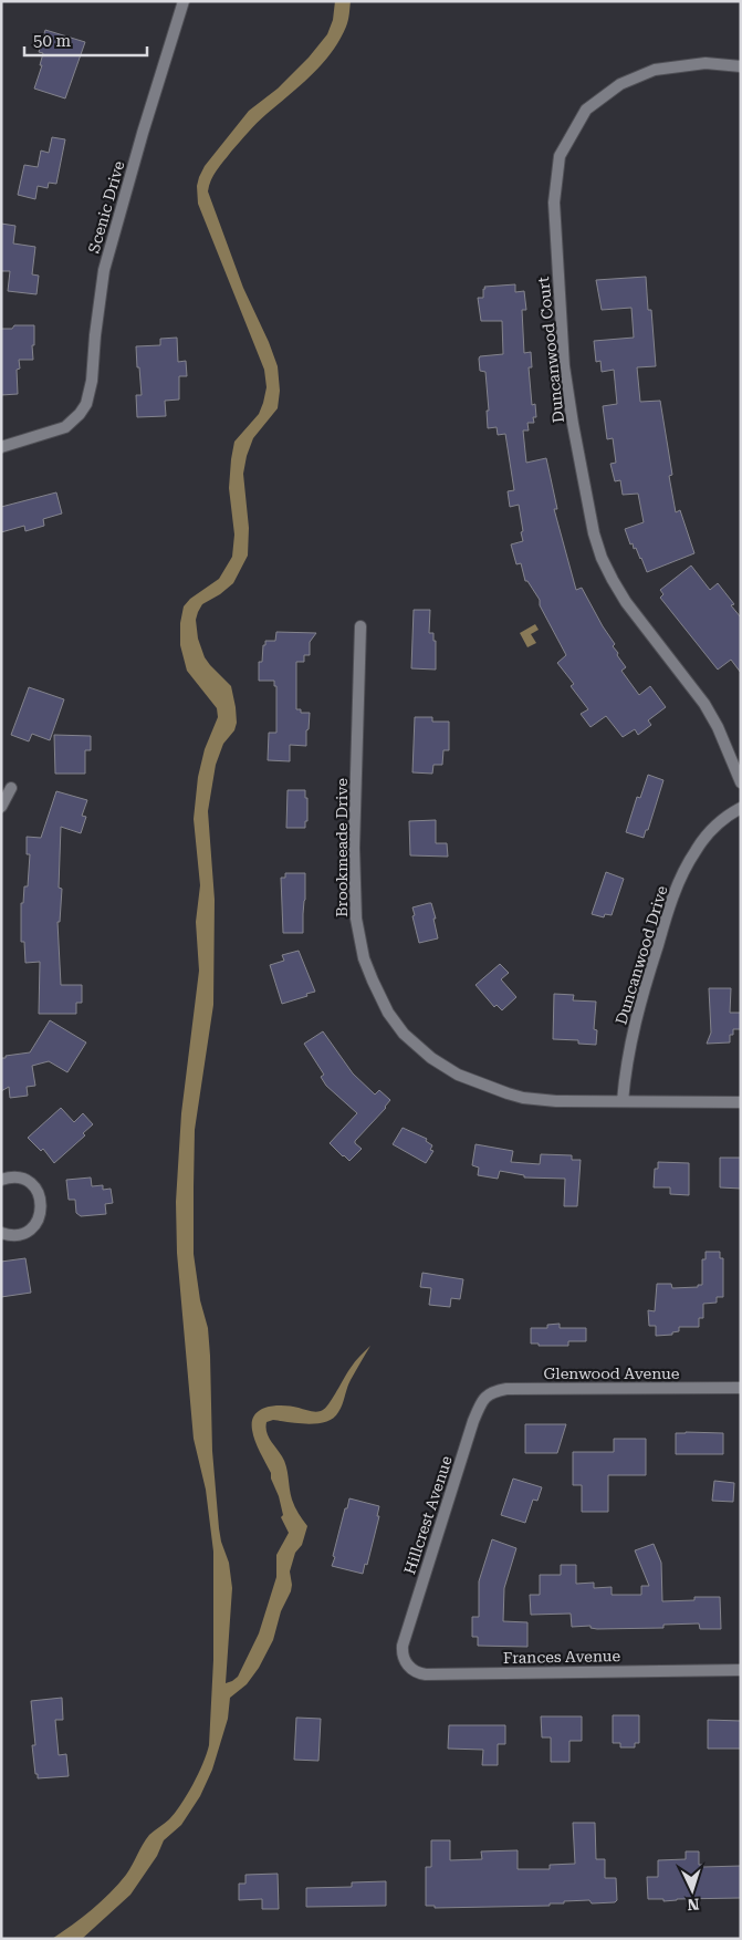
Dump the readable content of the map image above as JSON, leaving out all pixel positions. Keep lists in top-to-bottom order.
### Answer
{
  "streets": {
    "street": [
      "Scenic Drive",
      "Duncanwood Court",
      "Brookmeade Drive",
      "Duncanwood Drive",
      "Glenwood Avenue",
      "Hillcrest Avenue",
      "Frances Avenue"
    ]
  },
  "crossings": [
    ["Brookmeade Drive", "Duncanwood Drive"],
    ["Glenwood Avenue", "Hillcrest Avenue"],
    ["Hillcrest Avenue", "Frances Avenue"]
  ],
  "scale_bar": "50 m",
  "north": "bottom"
}
